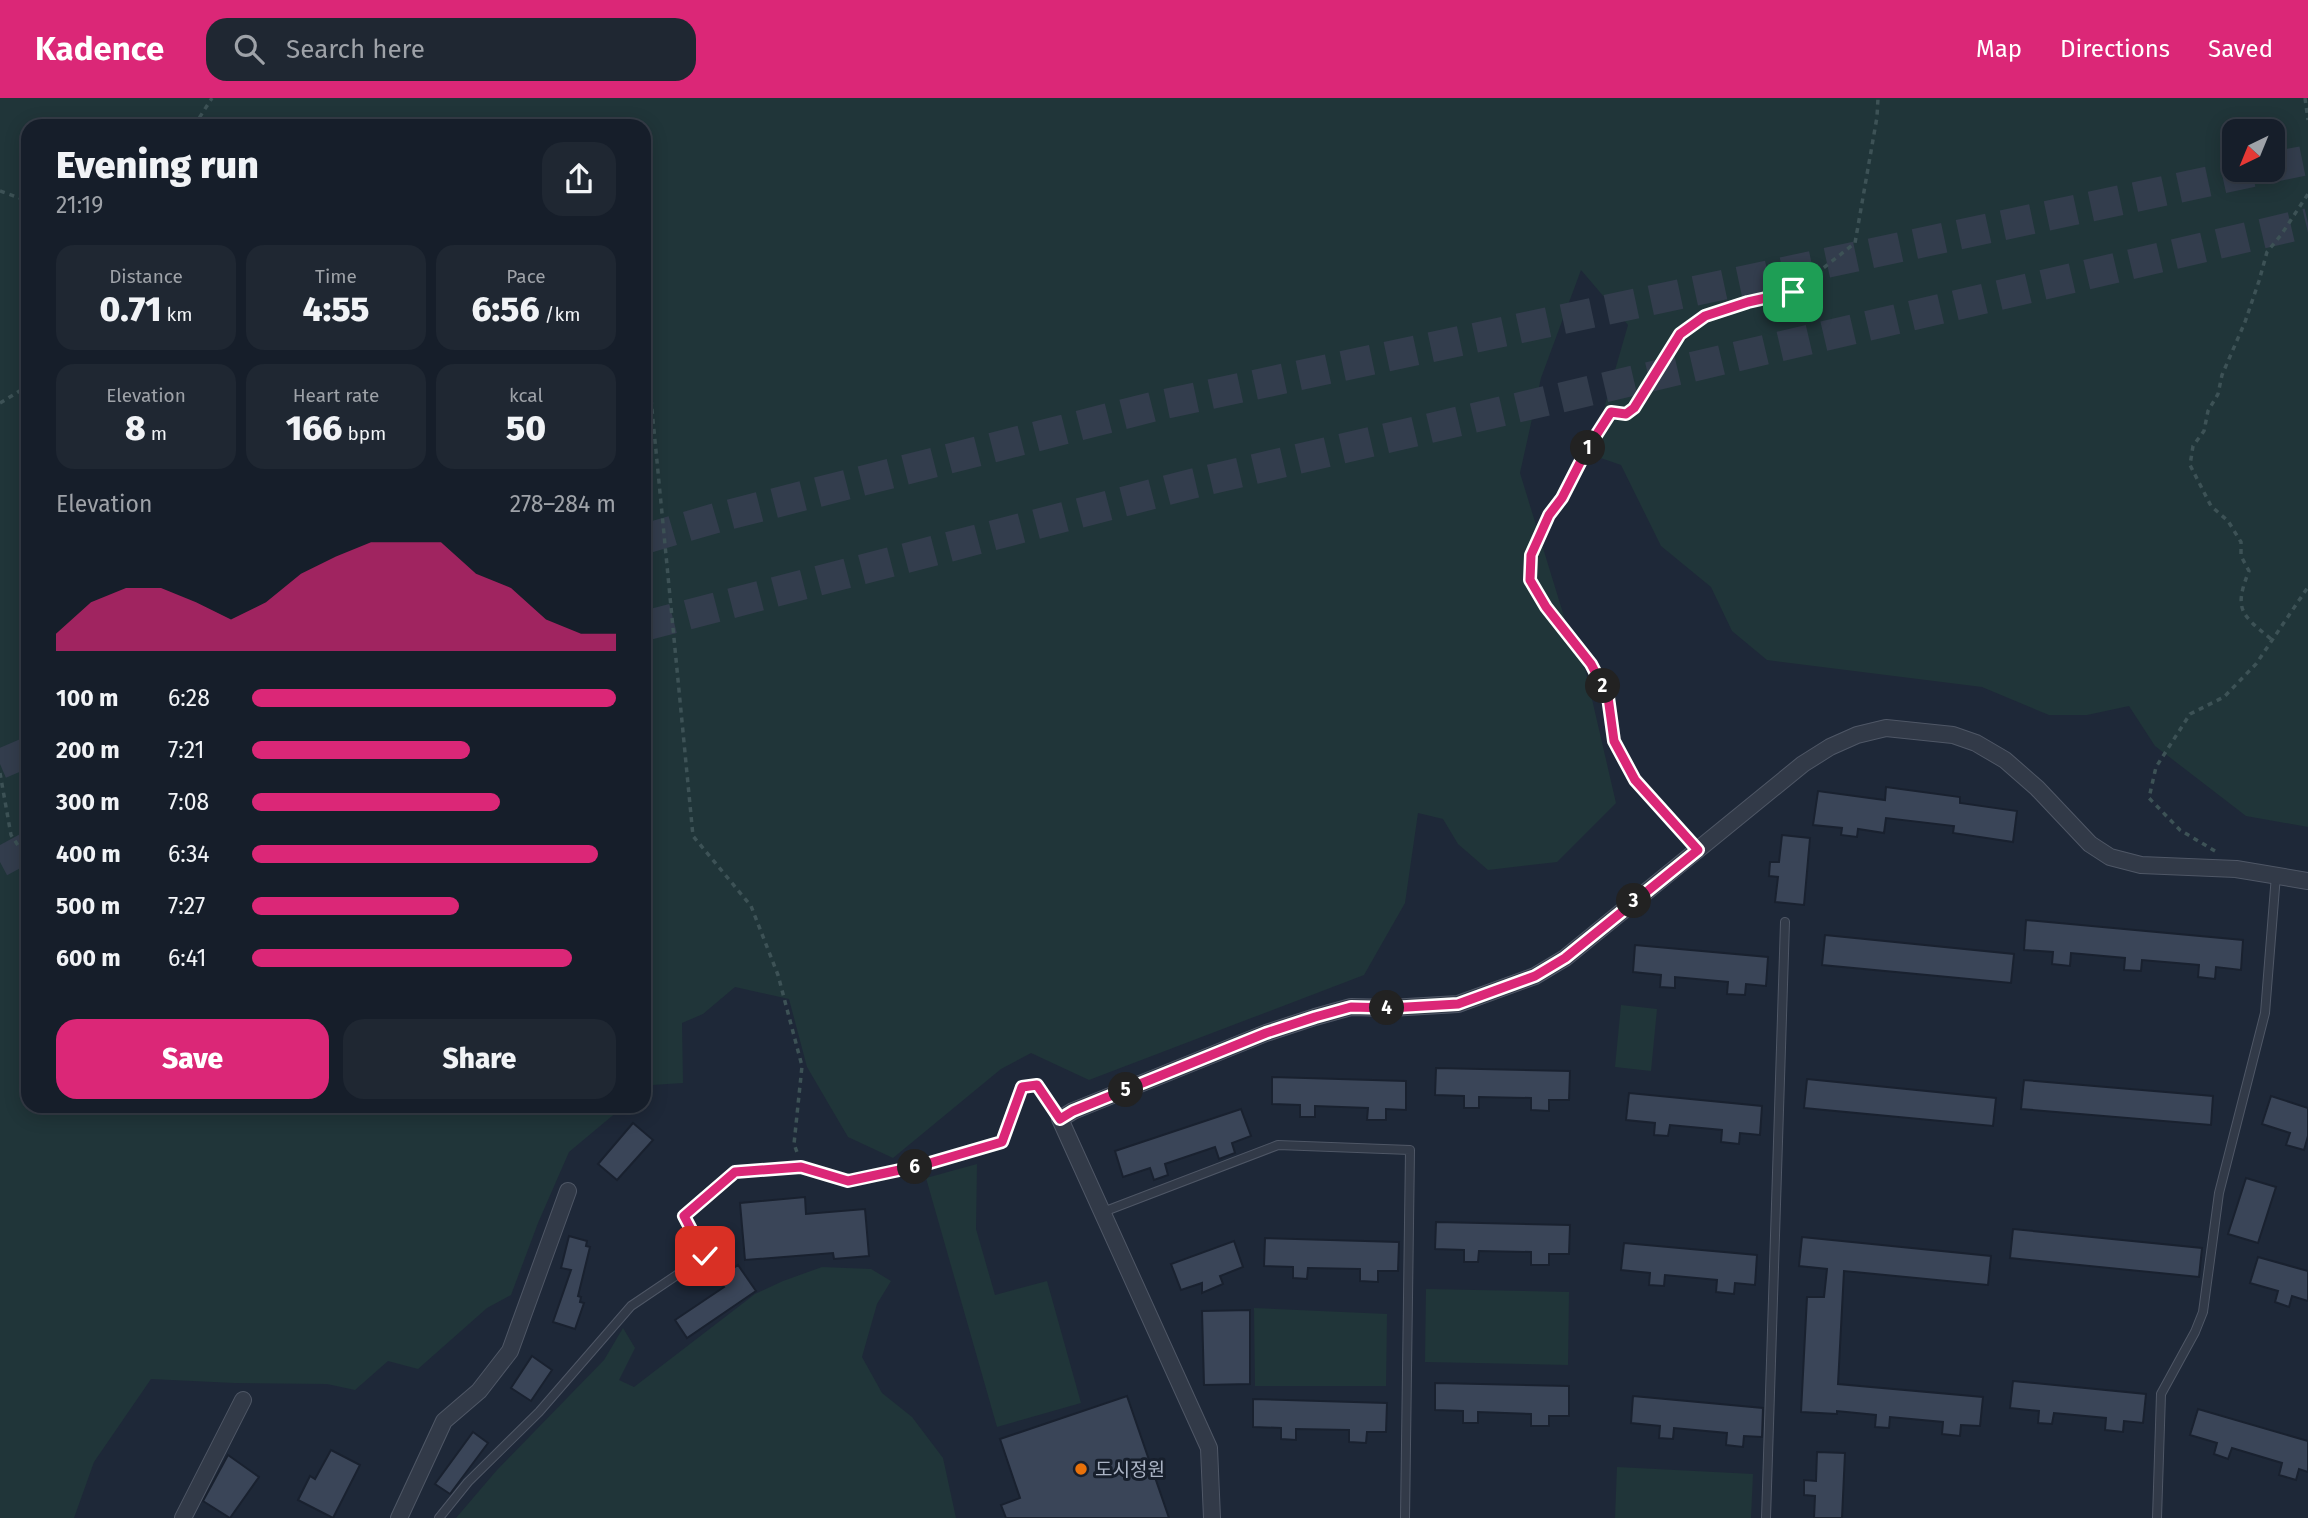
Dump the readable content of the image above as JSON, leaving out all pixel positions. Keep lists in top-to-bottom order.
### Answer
{
  "places": ["도시정원"],
  "north": "bottom left",
  "page": {
    "header": "Kadence",
    "search": "Search here",
    "nav": ["Map", "Directions", "Saved"],
    "heading": ["Evening run", "21:19"],
    "stats": [
      ["Distance", "0.71 km"],
      ["Time", "4:55"],
      ["Pace", "6:56 /km"],
      ["Elevation", "8 m"],
      ["Heart rate", "166 bpm"],
      ["kcal", "50"]
    ],
    "pins": [
      "1",
      "2",
      "3",
      "4",
      "5",
      "6"
    ],
    "chart": ["Elevation", "278–284 m"],
    "list": [
      {
        "name": "100 m",
        "note": "6:28"
      },
      {
        "name": "200 m",
        "note": "7:21"
      },
      {
        "name": "300 m",
        "note": "7:08"
      },
      {
        "name": "400 m",
        "note": "6:34"
      },
      {
        "name": "500 m",
        "note": "7:27"
      },
      {
        "name": "600 m",
        "note": "6:41"
      }
    ],
    "buttons": ["Save", "Share"]
  }
}
